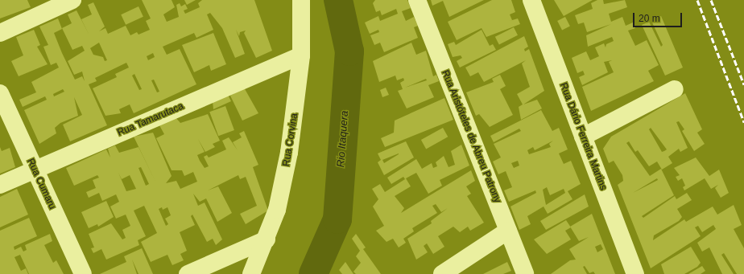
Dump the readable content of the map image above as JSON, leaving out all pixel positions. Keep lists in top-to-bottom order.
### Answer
{
  "streets": {
    "street": [
      "Rua Tamarutaca",
      "Rua Aristóteles de Abreu Patrony",
      "Rua Dário Ferreira Martins",
      "Rua Corvina",
      "Rua Cumaru"
    ]
  },
  "crossings": [
    ["Rua Tamarutaca", "Rua Corvina"],
    ["Rua Tamarutaca", "Rua Cumaru"]
  ],
  "water": ["Rio Itaquera"],
  "scale_bar": "20 m"
}
